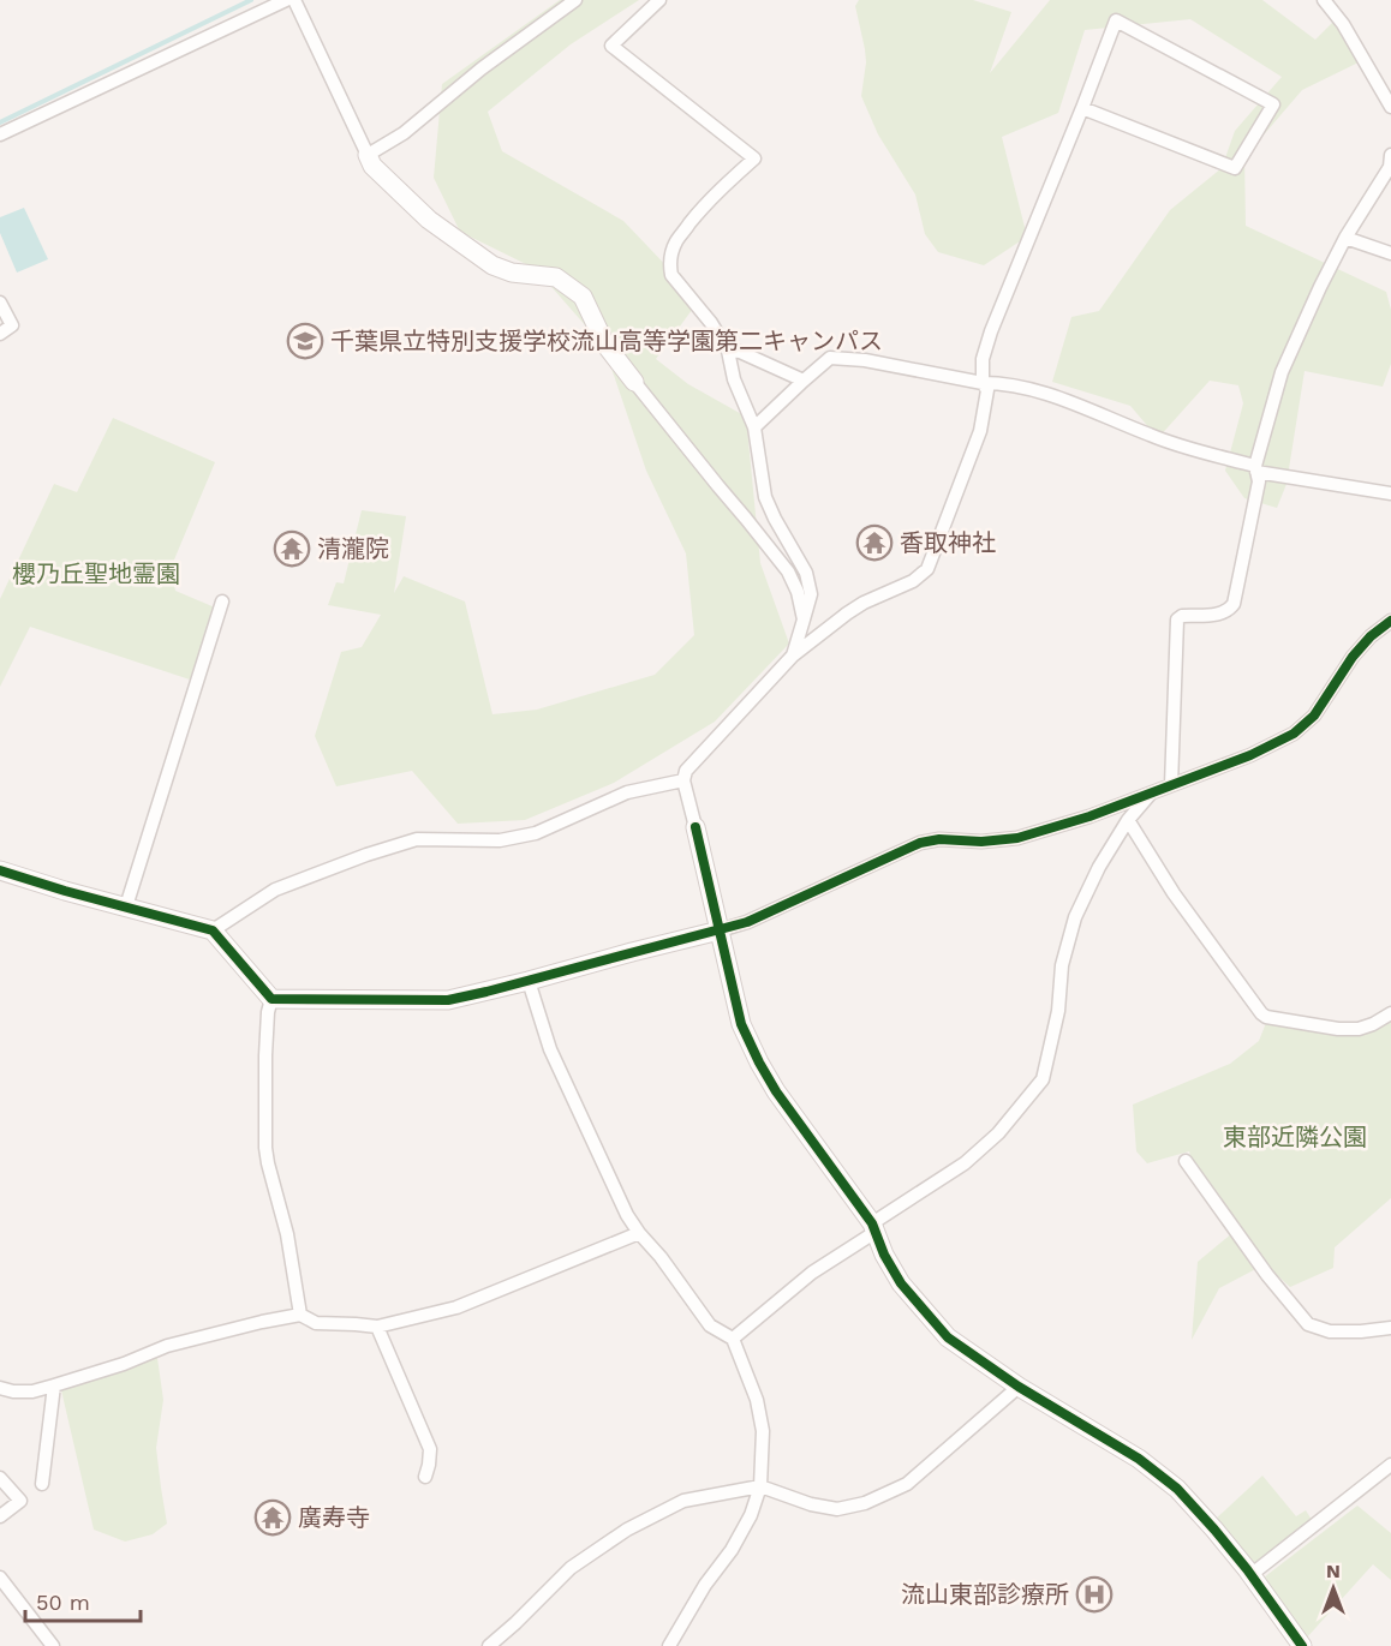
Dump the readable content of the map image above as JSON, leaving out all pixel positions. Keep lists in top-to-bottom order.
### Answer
{
  "parks": ["櫻乃丘聖地霊園", "東部近隣公園"],
  "places": {
    "school or university": ["千葉県立特別支援学校流山高等学園第二キャンパス"],
    "temple": ["香取神社", "清瀧院", "廣寿寺"],
    "hospital": ["流山東部診療所"]
  },
  "scale_bar": "50 m",
  "north": "top"
}
